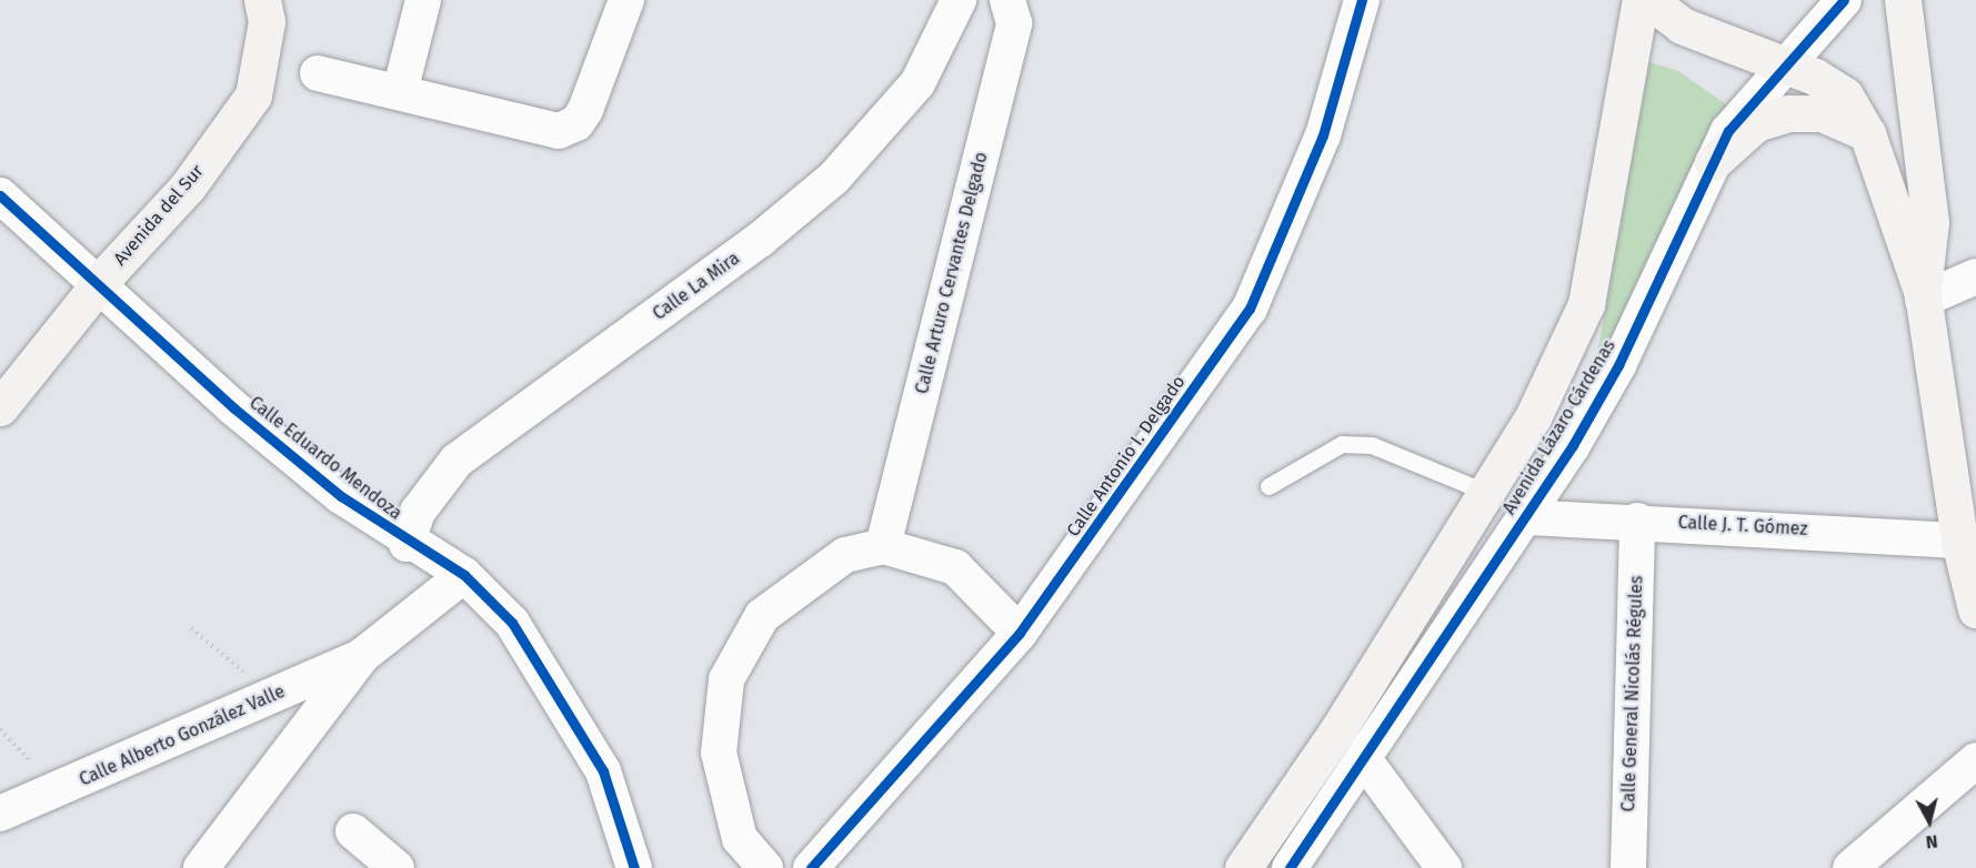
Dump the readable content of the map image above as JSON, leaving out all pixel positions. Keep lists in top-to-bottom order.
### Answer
{
  "streets": {
    "main road": ["Avenida del Sur", "Avenida Lázaro Cárdenas"],
    "street": [
      "Calle Arturo Cervantes Delgado",
      "Calle La Mira",
      "Calle Antonio I. Delgado",
      "Calle Eduardo Mendoza",
      "Calle J. T. Gómez",
      "Calle General Nicolás Régules",
      "Calle Alberto González Valle"
    ]
  },
  "crossings": [
    ["Avenida del Sur", "Calle Eduardo Mendoza"],
    ["Calle La Mira", "Calle Eduardo Mendoza"],
    ["Avenida Lázaro Cárdenas", "Calle J. T. Gómez"],
    ["Calle J. T. Gómez", "Calle General Nicolás Régules"]
  ],
  "north": "bottom"
}
